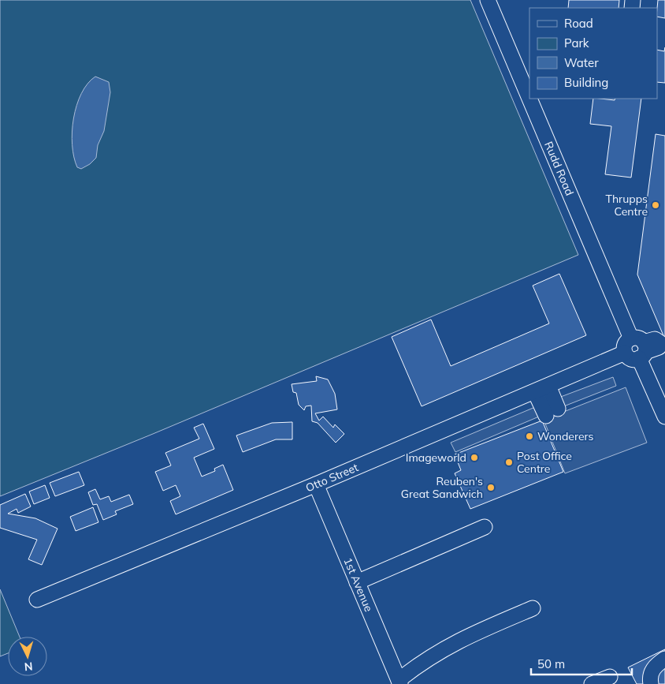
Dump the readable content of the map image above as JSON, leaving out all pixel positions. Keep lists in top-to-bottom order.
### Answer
{
  "streets": {
    "street": ["Rudd Road", "Otto Street", "1st Avenue"]
  },
  "crossings": [
    ["Rudd Road", "Otto Street"],
    ["Otto Street", "1st Avenue"]
  ],
  "places": [
    "Thrupps Centre",
    "Wonderers",
    "Imageworld",
    "Post Office Centre",
    "Reuben's Great Sandwich"
  ],
  "legend": [
    "Road",
    "Park",
    "Water",
    "Building"
  ],
  "scale_bar": "50 m",
  "north": "bottom"
}
